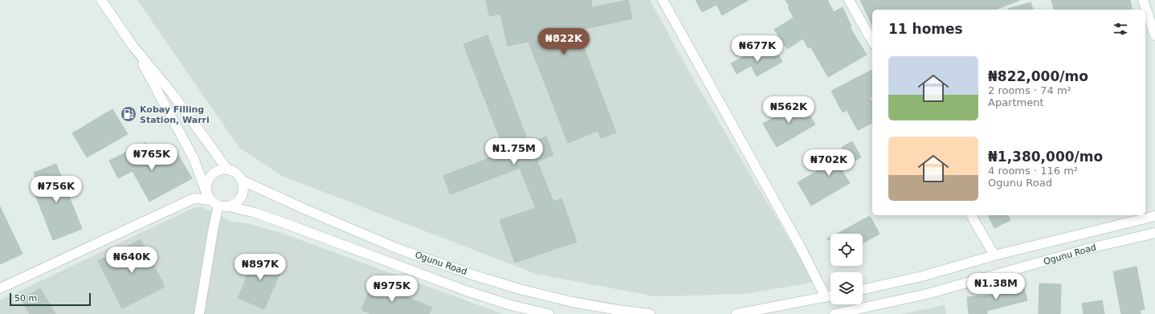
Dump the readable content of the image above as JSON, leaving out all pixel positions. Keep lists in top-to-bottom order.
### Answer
{
  "streets": {
    "main road": ["Ogunu Road"]
  },
  "places": {
    "fuel station": ["Kobay Filling Station, Warri"]
  },
  "scale_bar": "50 m",
  "page": {
    "heading": "11 homes",
    "price": [
      "₦822K",
      "₦677K",
      "₦562K",
      "₦1.75M",
      "₦765K",
      "₦702K",
      "₦756K",
      "₦640K",
      "₦897K",
      "₦1.38M",
      "₦975K"
    ],
    "list": [
      {
        "name": "₦822,000/mo",
        "note": "2 rooms · 74 m² · Apartment"
      },
      {
        "name": "₦1,380,000/mo",
        "note": "4 rooms · 116 m² · Ogunu Road"
      }
    ],
    "scale": "50 m"
  }
}
